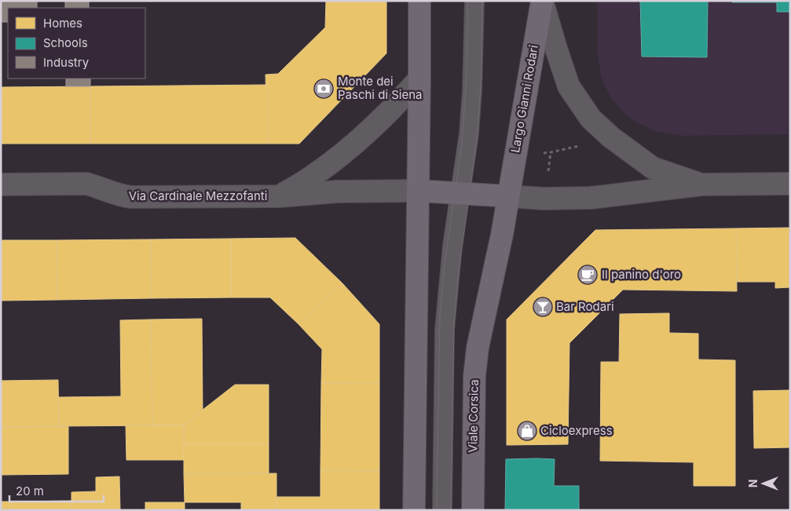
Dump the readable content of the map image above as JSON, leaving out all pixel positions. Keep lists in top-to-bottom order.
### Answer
{
  "streets": {
    "main road": ["Largo Gianni Rodari", "Viale Corsica"],
    "street": ["Via Cardinale Mezzofanti"]
  },
  "crossings": [
    ["Largo Gianni Rodari", "Viale Corsica"]
  ],
  "places": {
    "bank": ["Monte dei Paschi di Siena"],
    "cafe": ["Il panino d'oro"],
    "bar": ["Bar Rodari"],
    "shop": ["Cicloexpress"]
  },
  "legend": ["Homes", "Schools", "Industry"],
  "scale_bar": "20 m",
  "north": "left"
}
